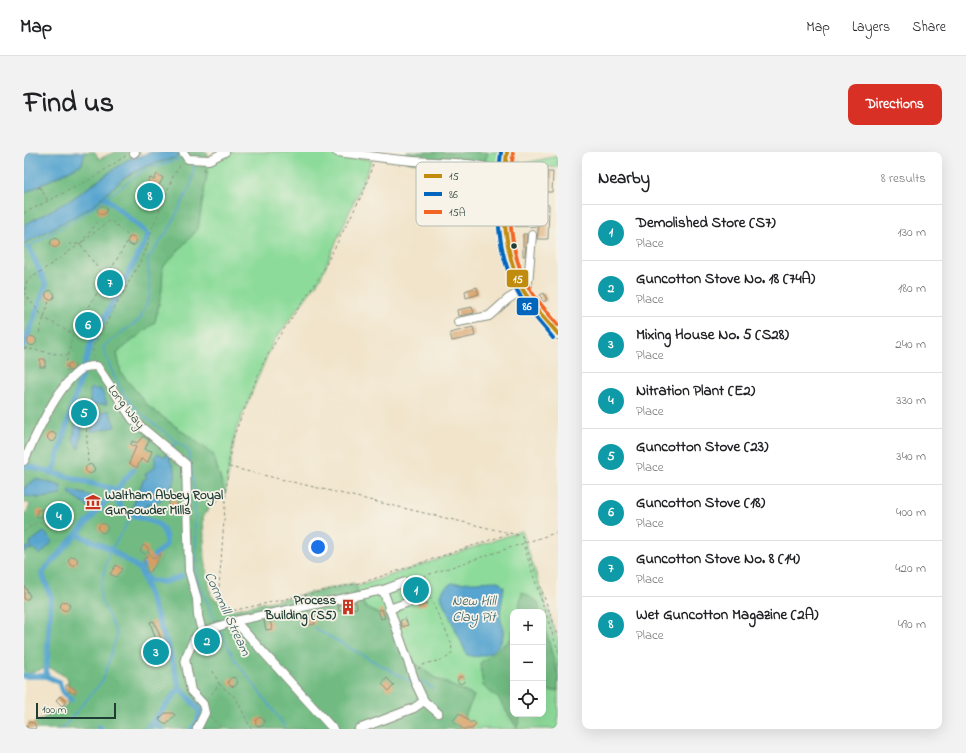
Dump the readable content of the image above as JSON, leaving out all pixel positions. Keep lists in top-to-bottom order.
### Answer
{
  "streets": {
    "street": ["Long Way"]
  },
  "water": ["New Hill Clay Pit", "Cornmill Stream"],
  "places": {
    "museum": ["Waltham Abbey Royal Gunpowder Mills"],
    "building": ["Process Building (S5)"]
  },
  "lines": ["transit line 15", "transit line 86", "transit line 15A"],
  "legend": ["15", "86", "15A"],
  "scale_bar": "100 m",
  "page": {
    "header": "Map",
    "nav": ["Map", "Layers", "Share"],
    "title": "Find us",
    "buttons": "Directions",
    "heading": ["Nearby", "8 results"],
    "pins": [
      "8",
      "7",
      "6",
      "5",
      "4",
      "1",
      "2",
      "3"
    ],
    "list": [
      {
        "mark": "1",
        "name": "Demolished Store (S7)",
        "note": "Place",
        "value": "130 m"
      },
      {
        "mark": "2",
        "name": "Guncotton Stove No. 18 (74A)",
        "note": "Place",
        "value": "180 m"
      },
      {
        "mark": "3",
        "name": "Mixing House No. 5 (S28)",
        "note": "Place",
        "value": "240 m"
      },
      {
        "mark": "4",
        "name": "Nitration Plant (E2)",
        "note": "Place",
        "value": "330 m"
      },
      {
        "mark": "5",
        "name": "Guncotton Stove (23)",
        "note": "Place",
        "value": "340 m"
      },
      {
        "mark": "6",
        "name": "Guncotton Stove (18)",
        "note": "Place",
        "value": "400 m"
      },
      {
        "mark": "7",
        "name": "Guncotton Stove No. 8 (14)",
        "note": "Place",
        "value": "420 m"
      },
      {
        "mark": "8",
        "name": "Wet Guncotton Magazine (2A)",
        "note": "Place",
        "value": "490 m"
      }
    ],
    "map_buttons": ["+", "−"],
    "scale": "100 m"
  }
}
